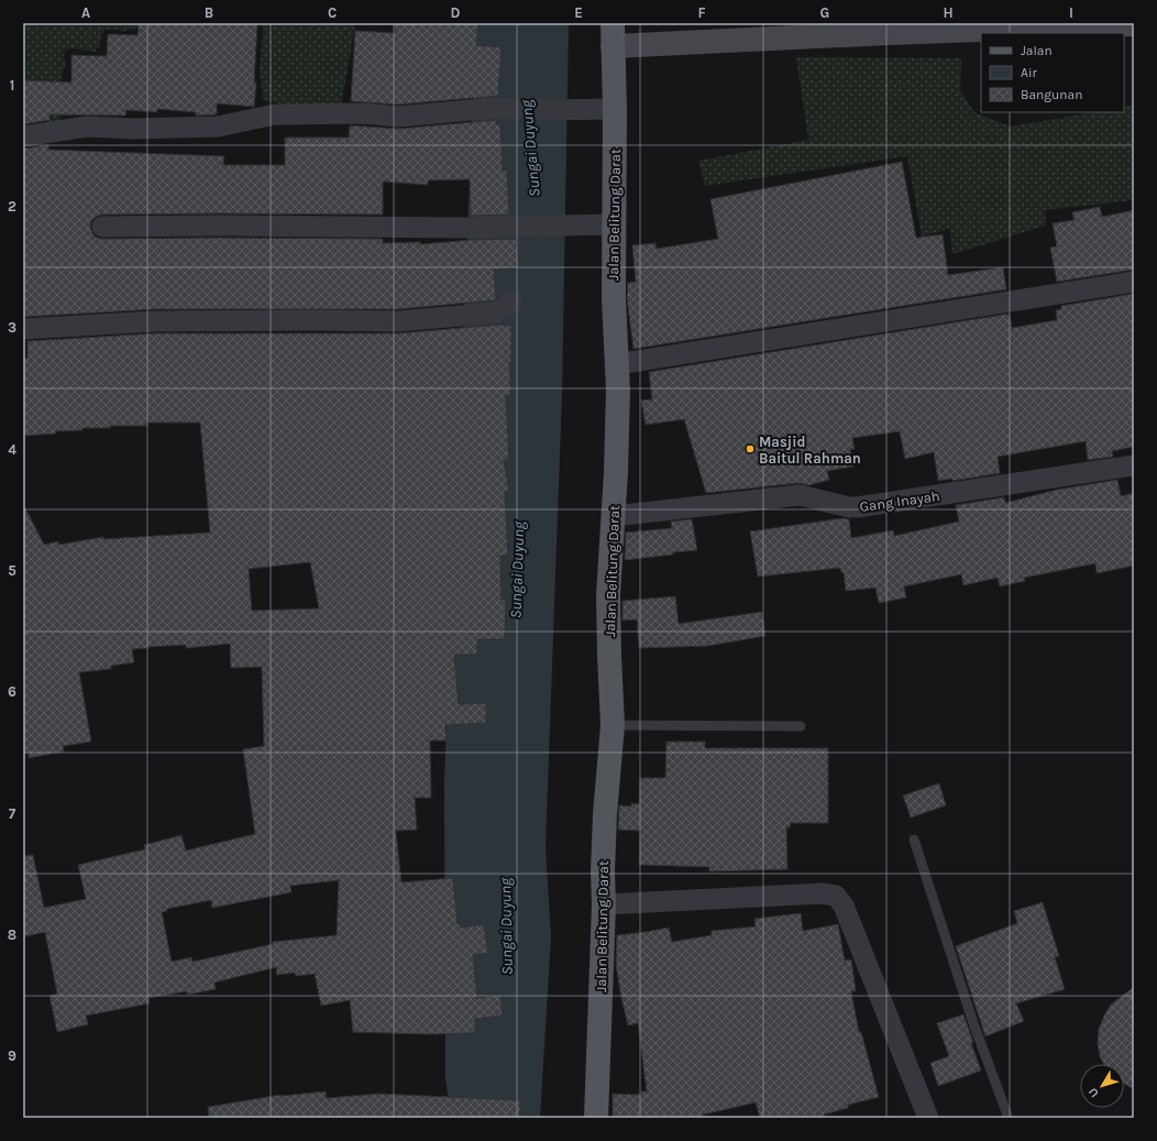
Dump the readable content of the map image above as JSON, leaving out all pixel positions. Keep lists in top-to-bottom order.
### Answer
{
  "streets": {
    "main road": ["Jalan Belitung Darat"],
    "street": ["Gang Inayah"]
  },
  "crossings": [
    ["Jalan Belitung Darat", "Gang Inayah"]
  ],
  "water": ["Sungai Duyung"],
  "places": ["Masjid Baitul Rahman"],
  "legend": ["Jalan", "Air", "Bangunan"],
  "north": "bottom left",
  "grid": {
    "columns": [
      "A",
      "B",
      "C",
      "D",
      "E",
      "F",
      "G",
      "H",
      "I"
    ],
    "rows": [
      "1",
      "2",
      "3",
      "4",
      "5",
      "6",
      "7",
      "8",
      "9"
    ]
  }
}
